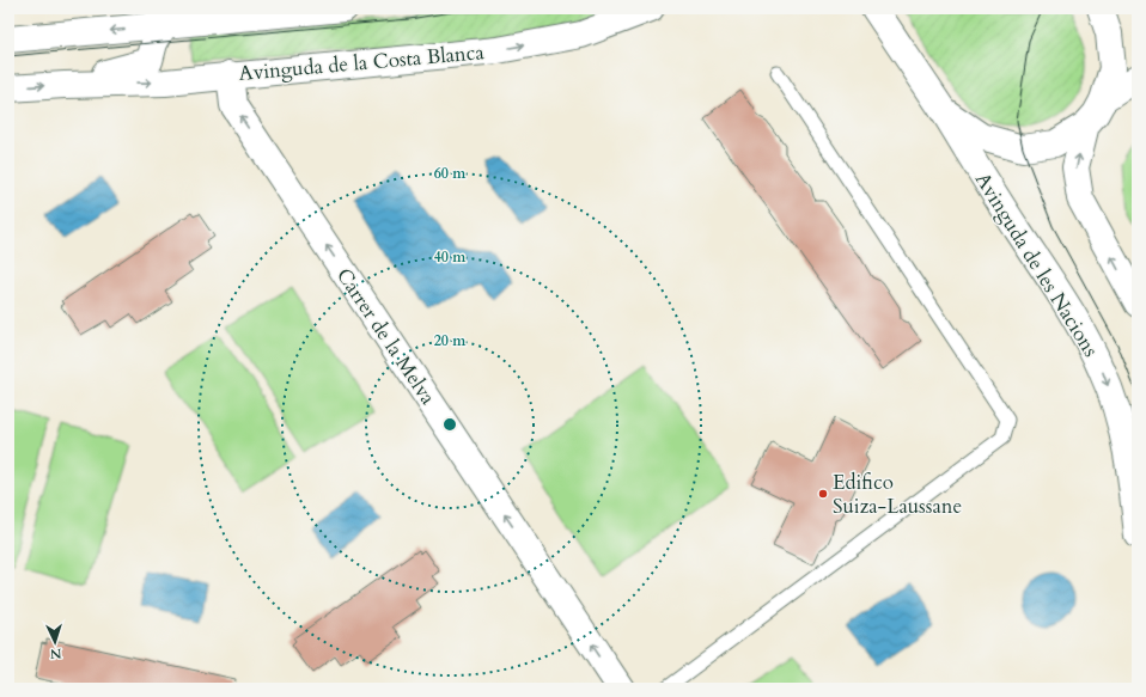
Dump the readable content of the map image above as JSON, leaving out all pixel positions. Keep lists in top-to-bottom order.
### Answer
{
  "streets": {
    "street": ["Avinguda de la Costa Blanca", "Avinguda de les Nacions", "Carrer de la Melva"]
  },
  "crossings": [
    ["Avinguda de la Costa Blanca", "Carrer de la Melva"]
  ],
  "one_way": ["Carrer de la Melva"],
  "places": ["Edifico Suiza-Laussane"],
  "north": "bottom",
  "rings": ["60 m", "40 m", "20 m"]
}
